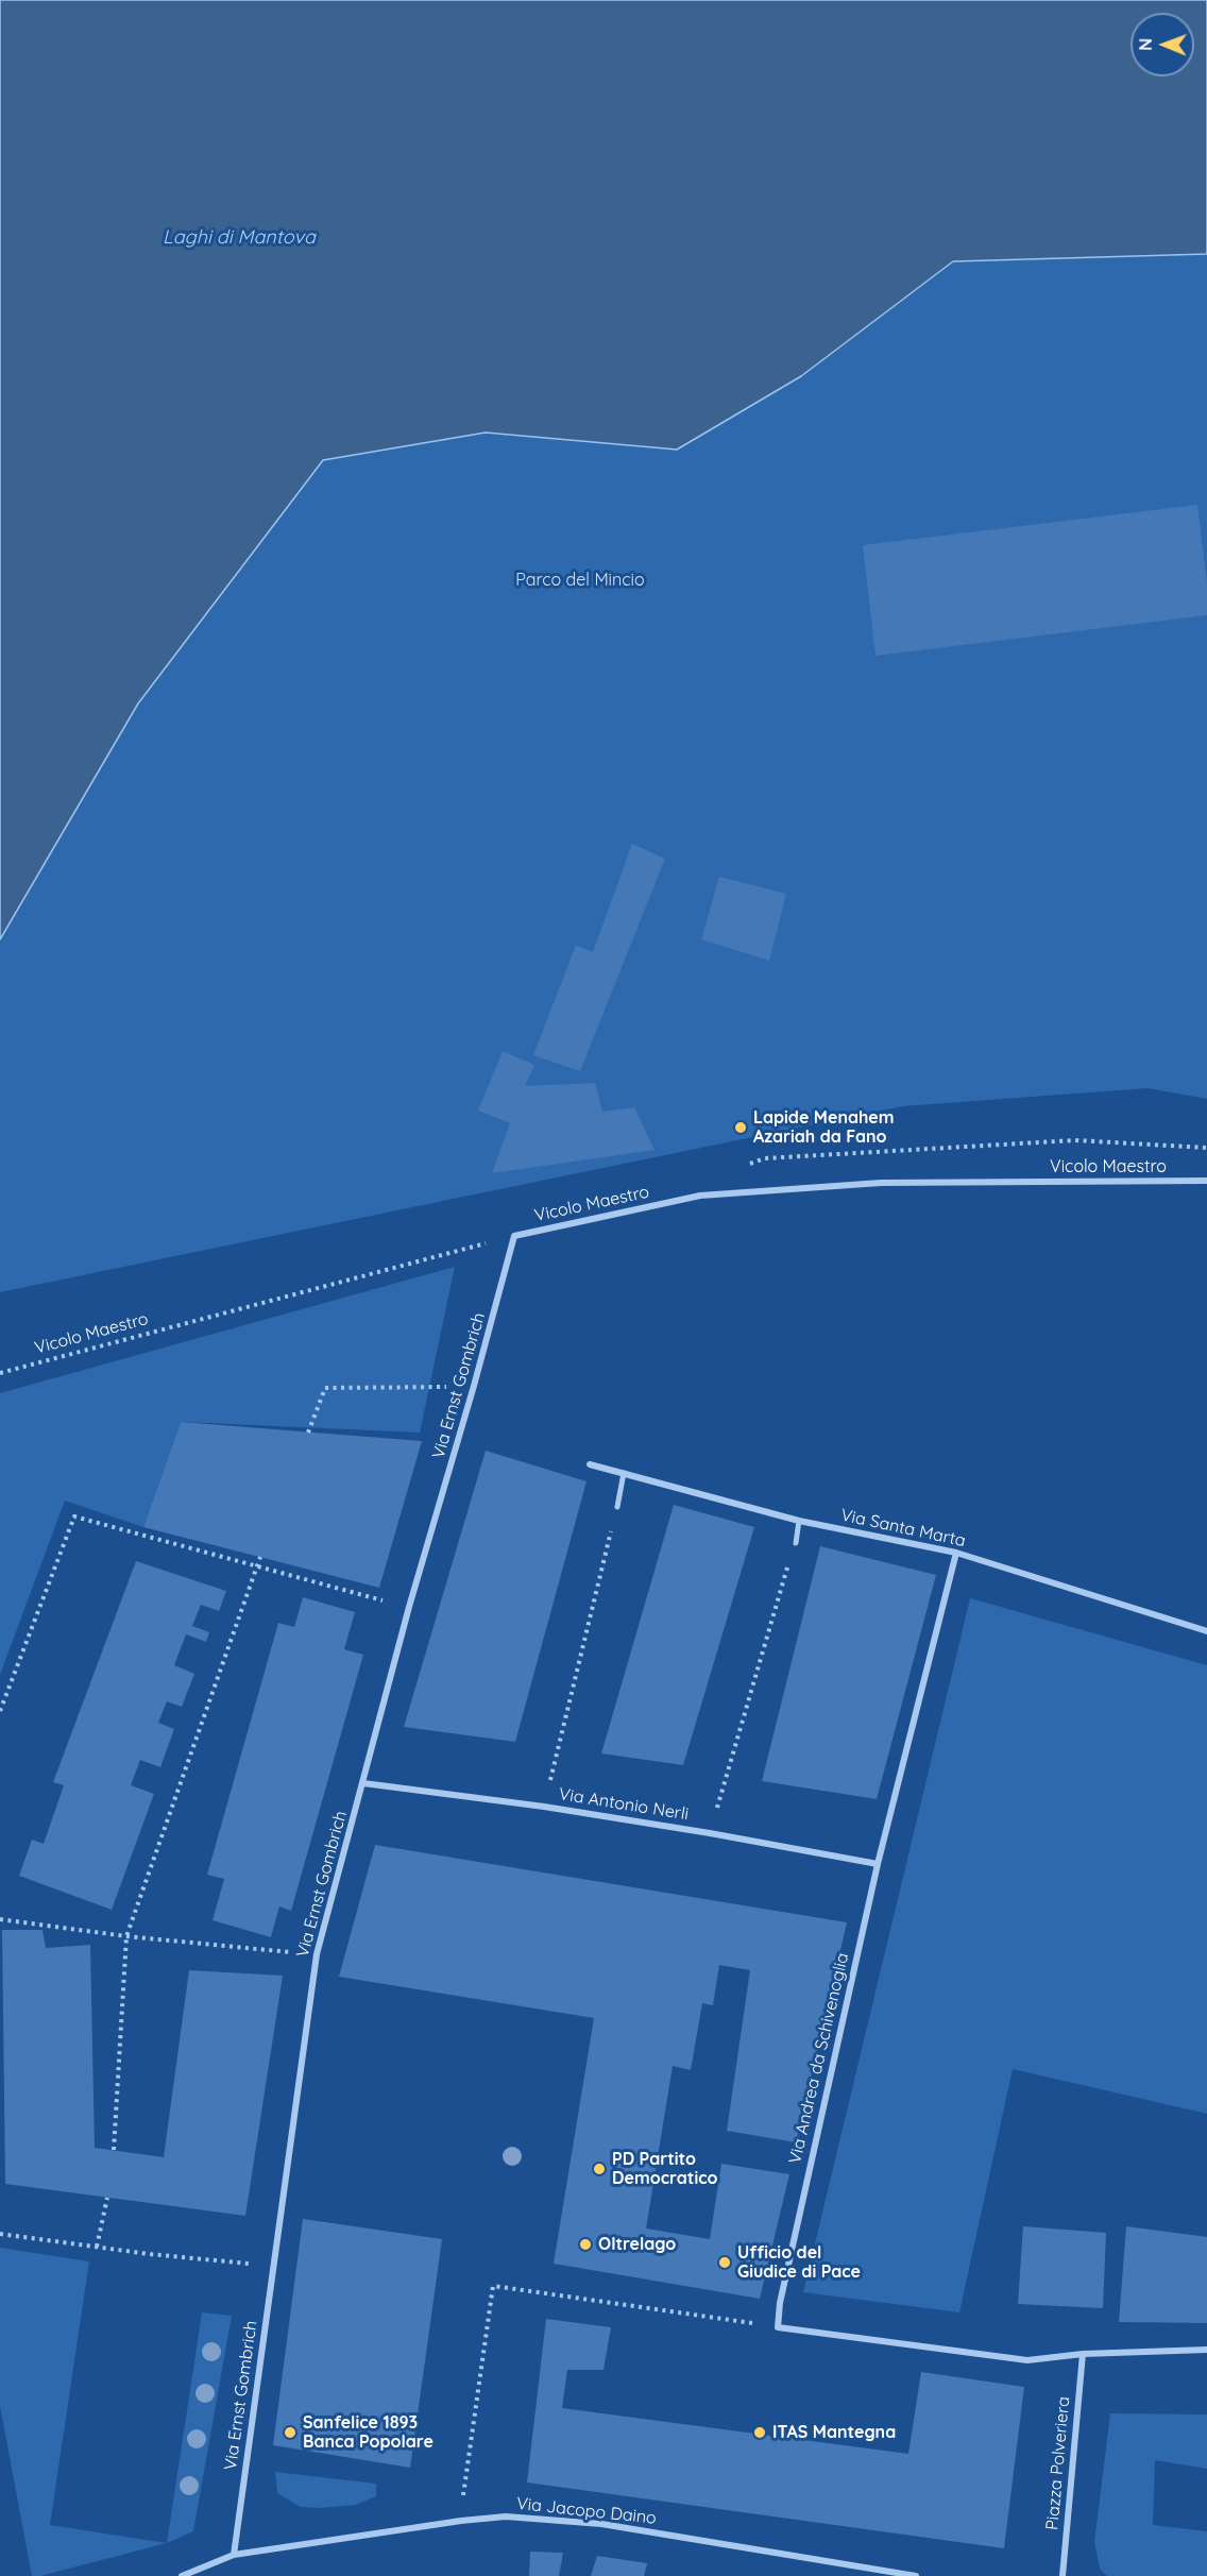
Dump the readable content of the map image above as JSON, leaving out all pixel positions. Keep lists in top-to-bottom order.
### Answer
{
  "streets": {
    "street": [
      "Vicolo Maestro",
      "Via Ernst Gombrich",
      "Via Santa Marta",
      "Via Antonio Nerli",
      "Via Andrea da Schivenoglia",
      "Piazza Polveriera",
      "Via Jacopo Daino"
    ]
  },
  "crossings": [
    ["Vicolo Maestro", "Via Ernst Gombrich"],
    ["Via Ernst Gombrich", "Via Antonio Nerli"],
    ["Via Ernst Gombrich", "Via Jacopo Daino"],
    ["Via Santa Marta", "Via Andrea da Schivenoglia"],
    ["Via Antonio Nerli", "Via Andrea da Schivenoglia"],
    ["Via Andrea da Schivenoglia", "Piazza Polveriera"]
  ],
  "water": ["Laghi di Mantova"],
  "parks": ["Parco del Mincio"],
  "places": [
    "Lapide Menahem Azariah da Fano",
    "PD Partito Democratico",
    "Oltrelago",
    "Ufficio del Giudice di Pace",
    "Sanfelice 1893 Banca Popolare",
    "ITAS Mantegna"
  ],
  "north": "left"
}
